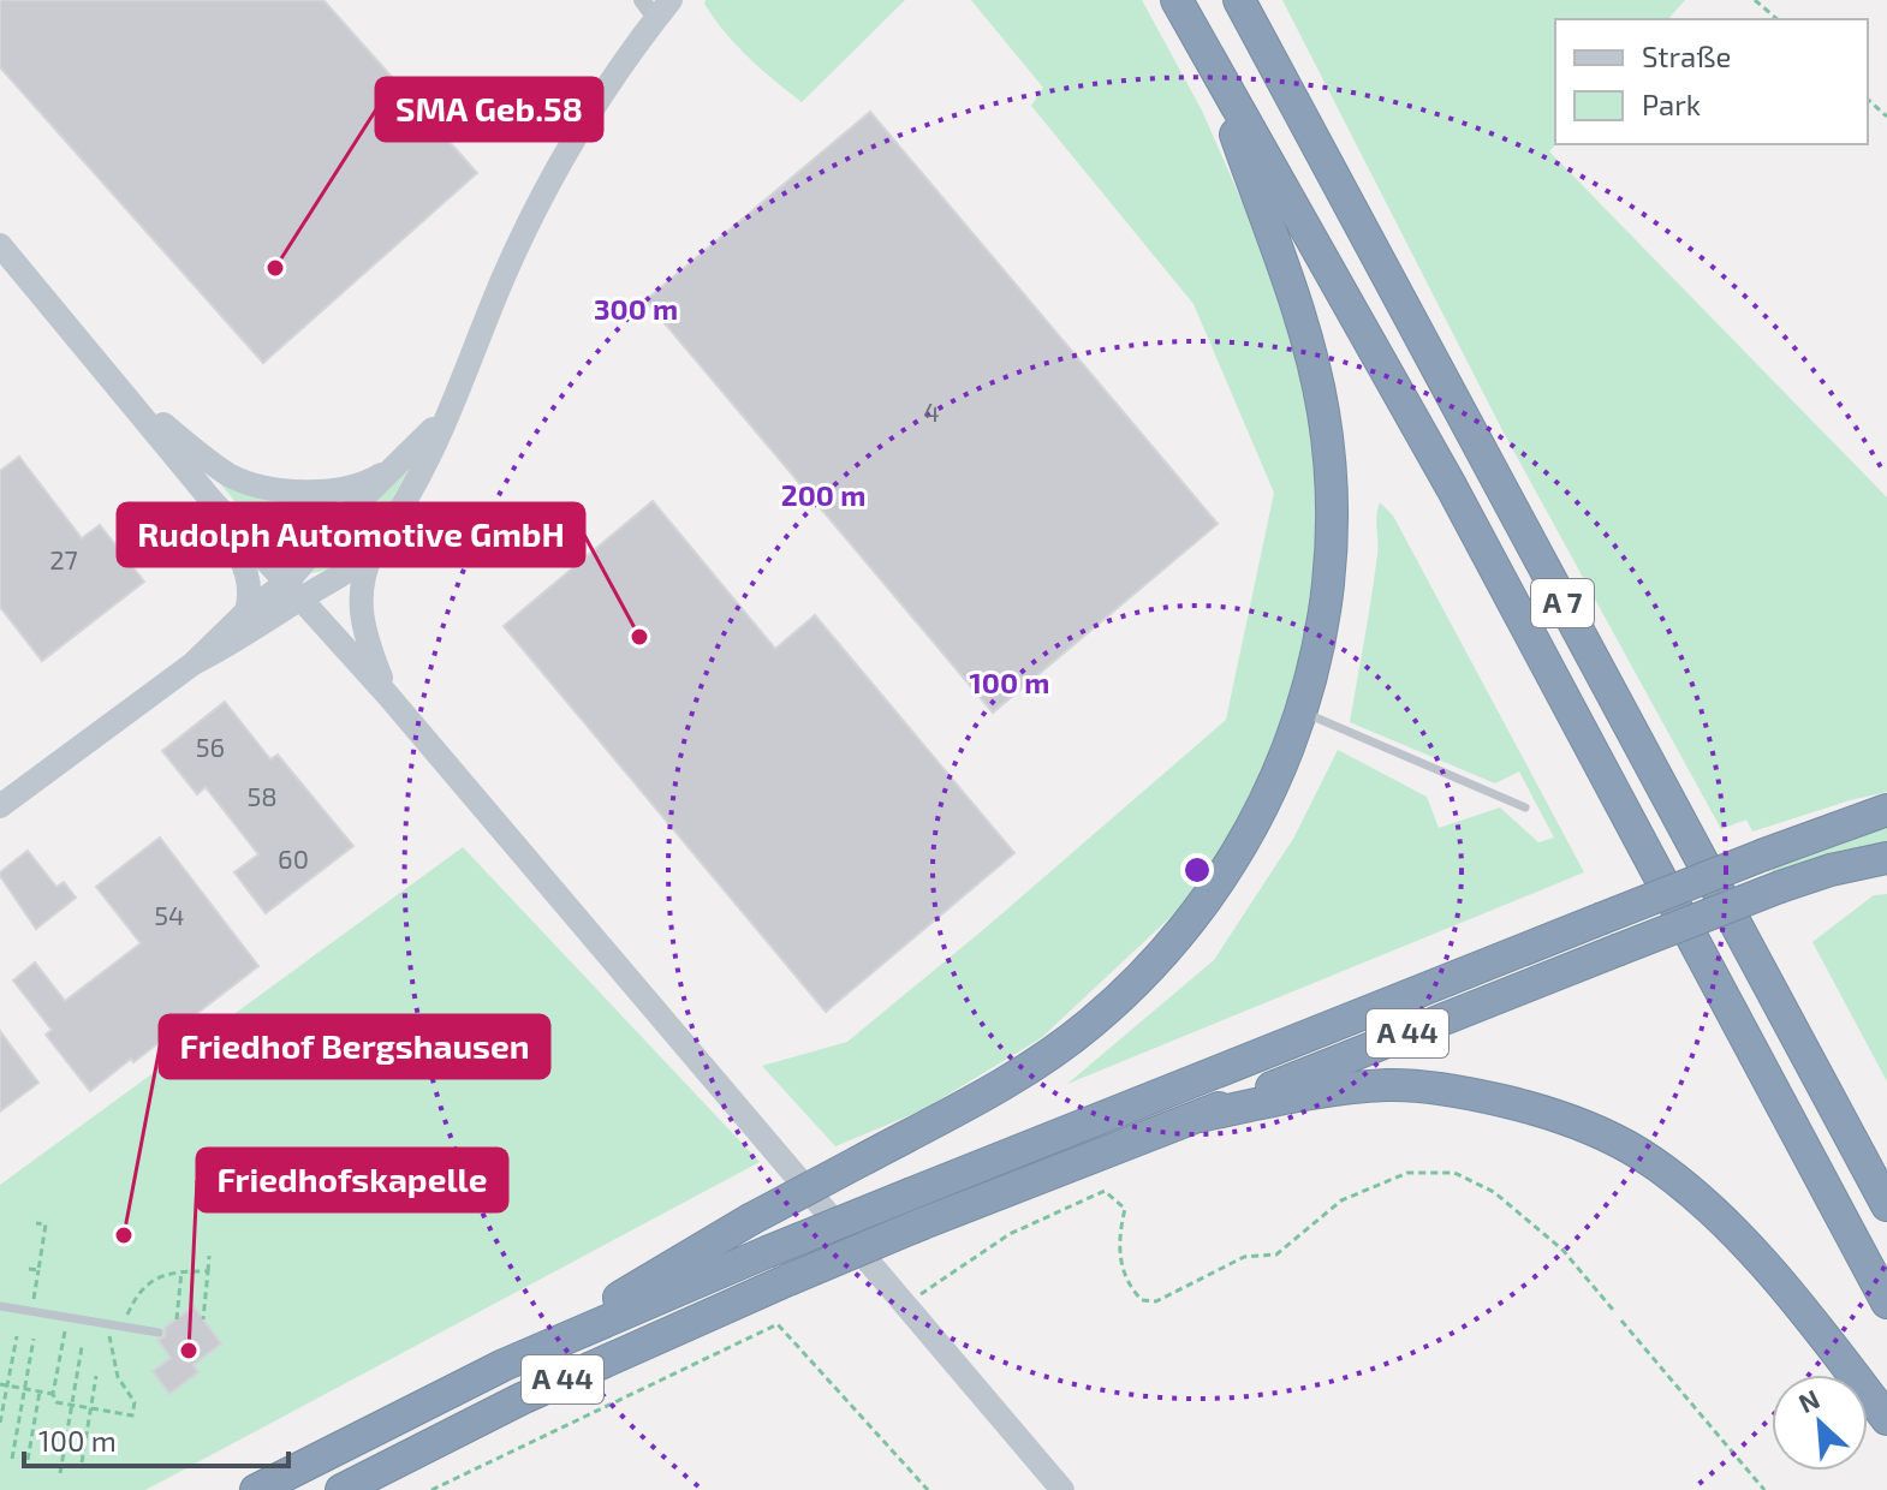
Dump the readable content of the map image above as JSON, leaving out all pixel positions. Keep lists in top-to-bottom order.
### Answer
{
  "streets": {
    "highway": ["A 7", "A 44"]
  },
  "places": [
    "SMA Geb.58",
    "Rudolph Automotive GmbH",
    "Friedhof Bergshausen",
    "Friedhofskapelle"
  ],
  "house_numbers": [
    "4",
    "27",
    "56",
    "58",
    "60",
    "54"
  ],
  "legend": ["Straße", "Park"],
  "scale_bar": "100 m",
  "north": "top left",
  "rings": ["300 m", "200 m", "100 m"]
}
